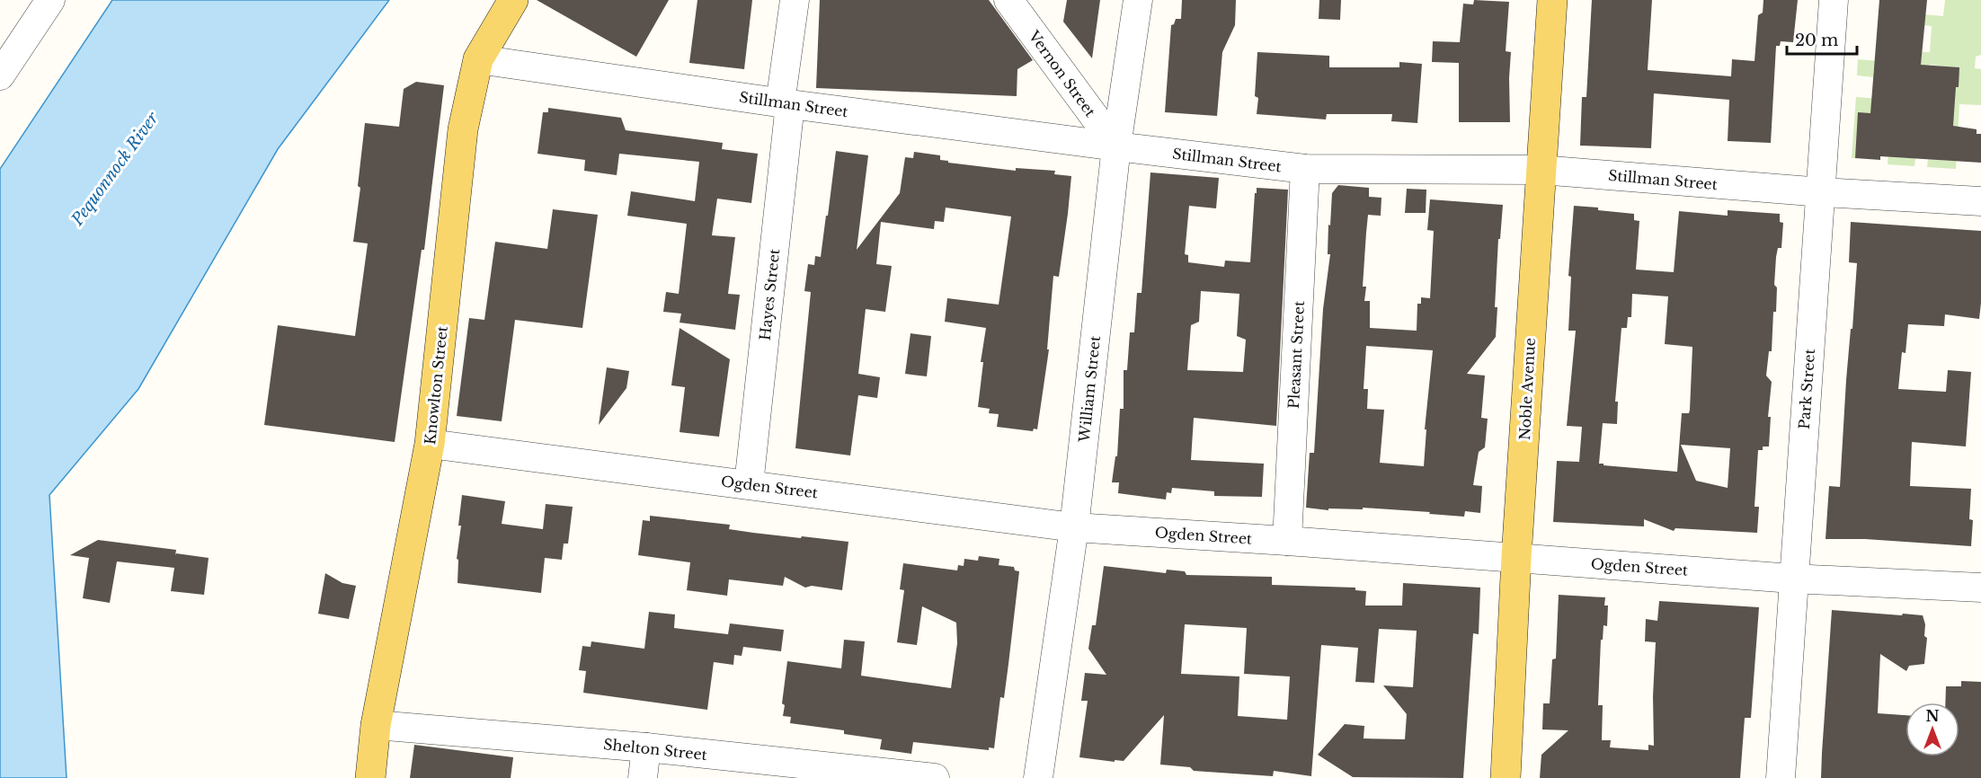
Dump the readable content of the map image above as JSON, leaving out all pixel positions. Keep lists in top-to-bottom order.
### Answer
{
  "streets": {
    "main road": ["Knowlton Street", "Noble Avenue"],
    "street": [
      "Vernon Street",
      "Stillman Street",
      "Hayes Street",
      "Pleasant Street",
      "William Street",
      "Park Street",
      "Ogden Street",
      "Shelton Street"
    ]
  },
  "crossings": [
    ["Vernon Street", "Stillman Street"],
    ["Vernon Street", "William Street"],
    ["Stillman Street", "Hayes Street"],
    ["Stillman Street", "Pleasant Street"],
    ["Stillman Street", "Knowlton Street"],
    ["Stillman Street", "William Street"],
    ["Stillman Street", "Noble Avenue"],
    ["Stillman Street", "Park Street"],
    ["Hayes Street", "Ogden Street"],
    ["Pleasant Street", "Ogden Street"],
    ["Knowlton Street", "Ogden Street"],
    ["Knowlton Street", "Shelton Street"],
    ["William Street", "Ogden Street"],
    ["Noble Avenue", "Ogden Street"],
    ["Park Street", "Ogden Street"]
  ],
  "water": ["Pequonnock River"],
  "scale_bar": "20 m",
  "north": "top"
}
